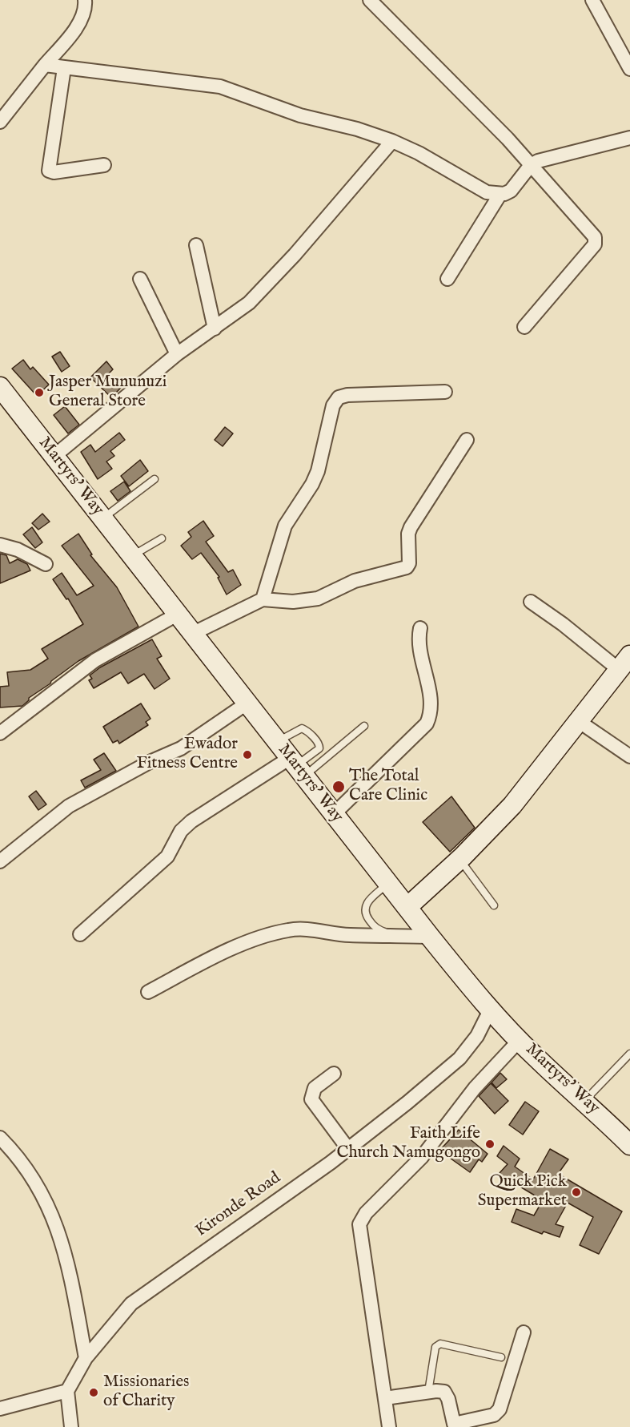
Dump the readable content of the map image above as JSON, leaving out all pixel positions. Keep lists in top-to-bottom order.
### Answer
{
  "streets": {
    "main road": ["Martyrs' Way"],
    "street": ["Kironde Road"]
  },
  "crossings": [
    ["Martyrs' Way", "Kironde Road"]
  ],
  "places": [
    "Jasper Mununuzi General Store",
    "Ewador Fitness Centre",
    "The Total Care Clinic",
    "Faith Life Church Namugongo",
    "Quick Pick Supermarket",
    "Missionaries of Charity"
  ]
}
